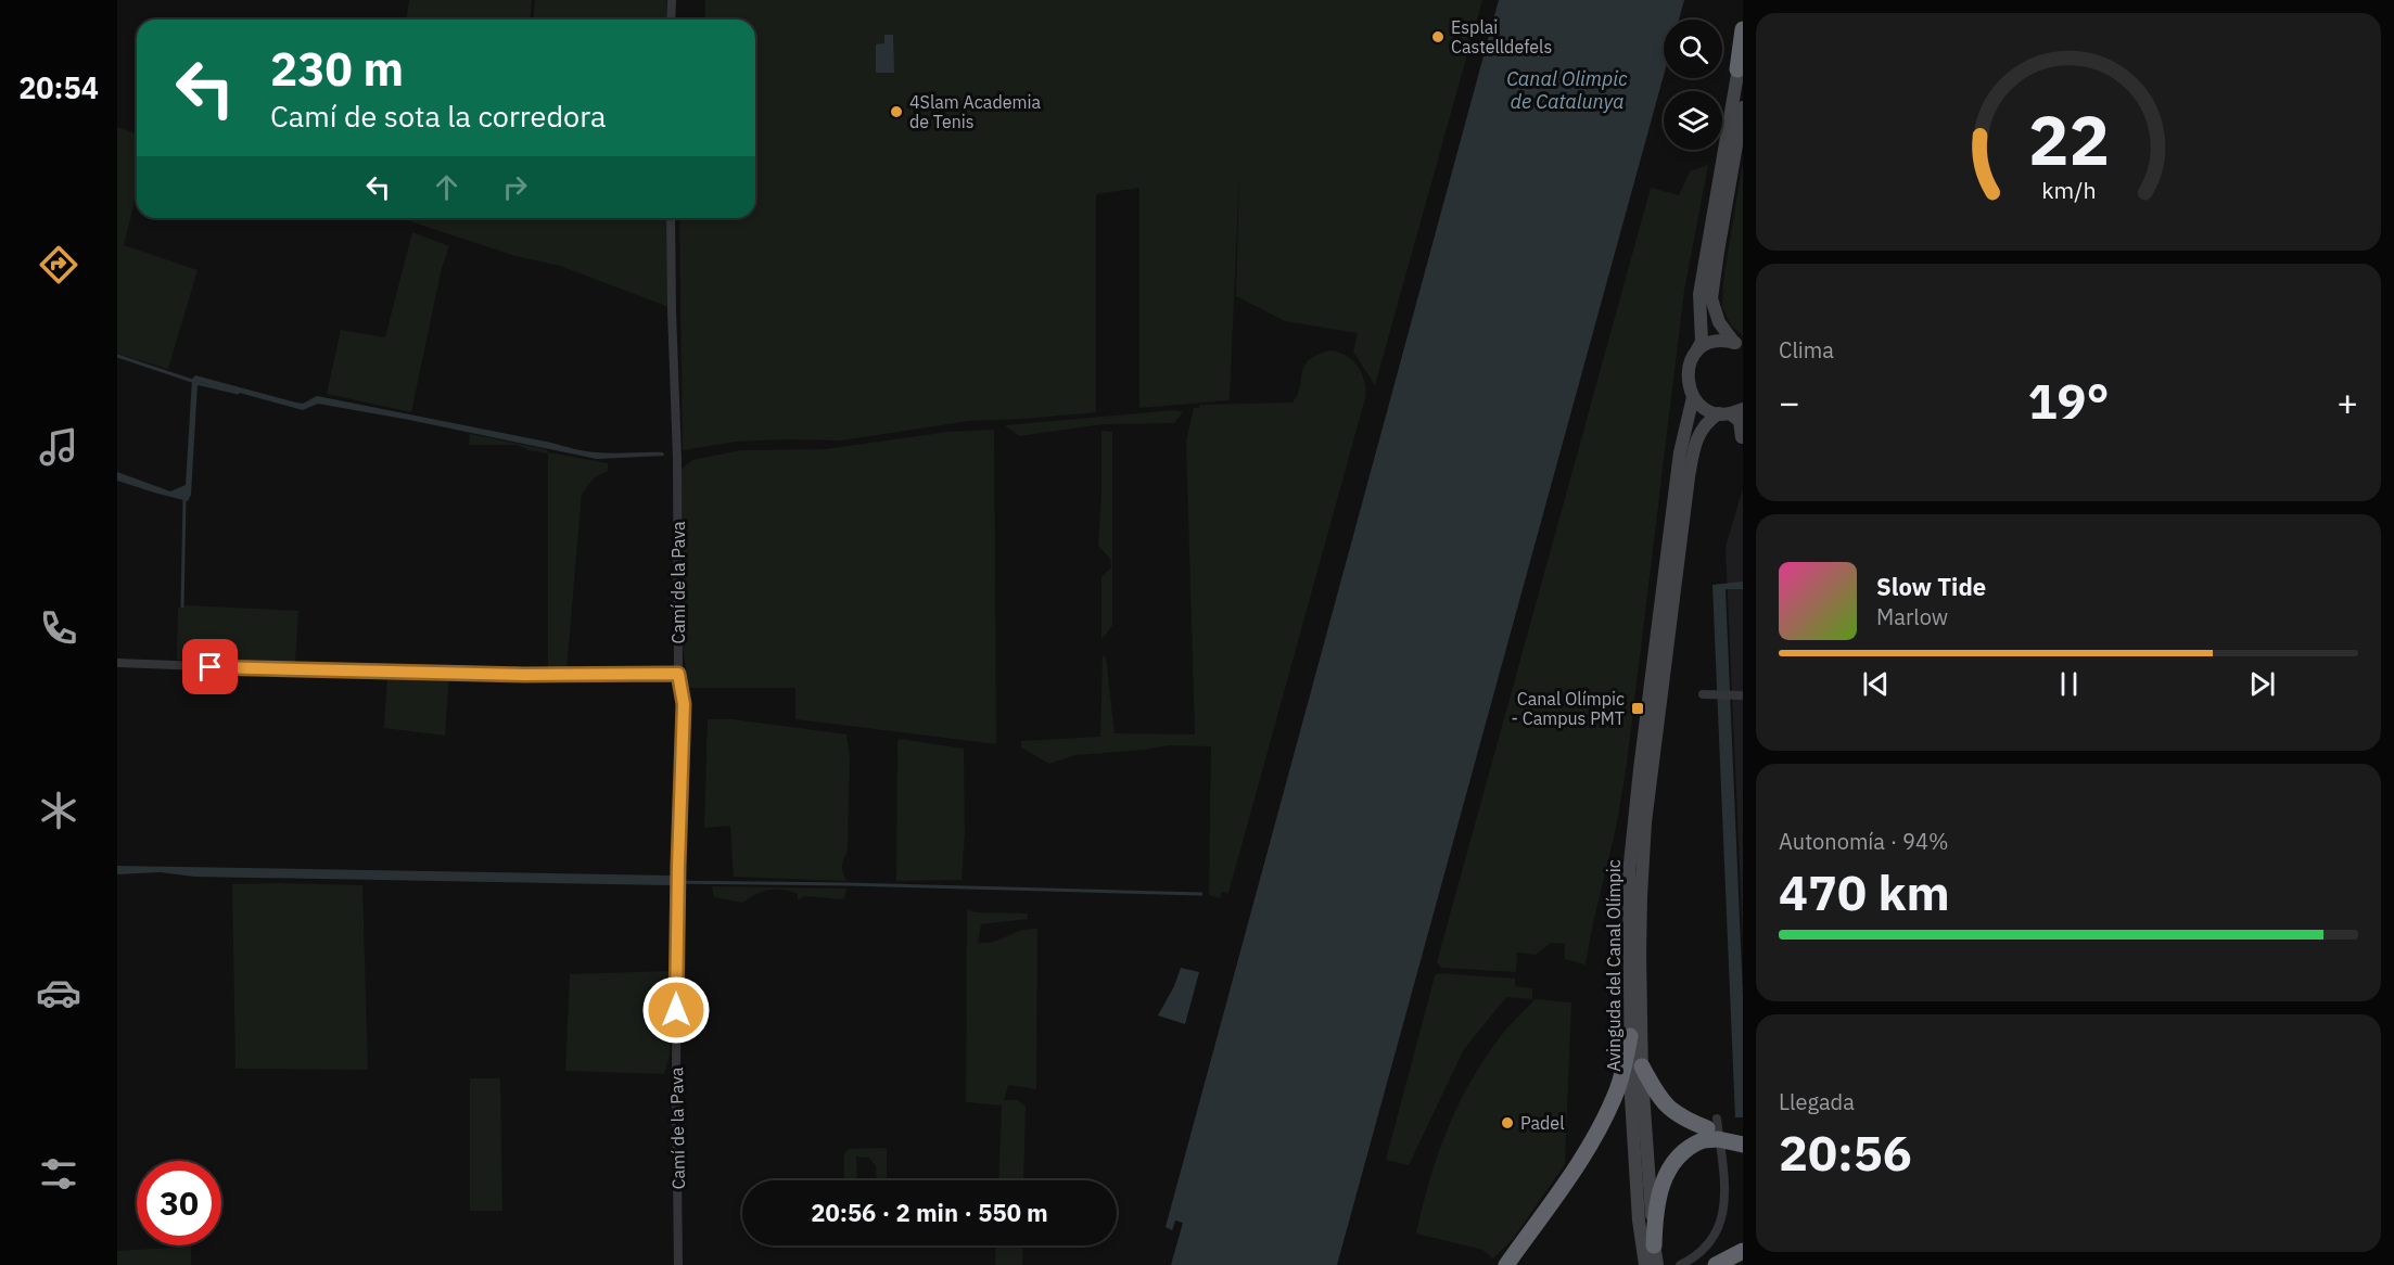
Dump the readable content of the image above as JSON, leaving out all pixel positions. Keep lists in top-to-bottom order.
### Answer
{
  "streets": {
    "street": ["Camí de la Pava", "Avinguda del Canal Olímpic"]
  },
  "water": ["Canal Olimpic de Catalunya"],
  "places": {
    "other": ["Esplai Castelldefels", "4Slam Academia de Tenis", "Padel"],
    "transit": ["Canal Olímpic - Campus PMT"]
  },
  "page": {
    "tabs": "20:54",
    "turn": ["230 m", "Camí de sota la corredora"],
    "tile": [
      "Clima",
      ["Autonomía · 94%", "470 km"],
      ["Llegada", "20:56"]
    ],
    "heat": ["−", "19°", "+"],
    "song": ["Slow Tide", "Marlow"],
    "limit": "30",
    "trip": "20:56 · 2 min · 550 m",
    "gauge": ["22", "km/h"]
  }
}
